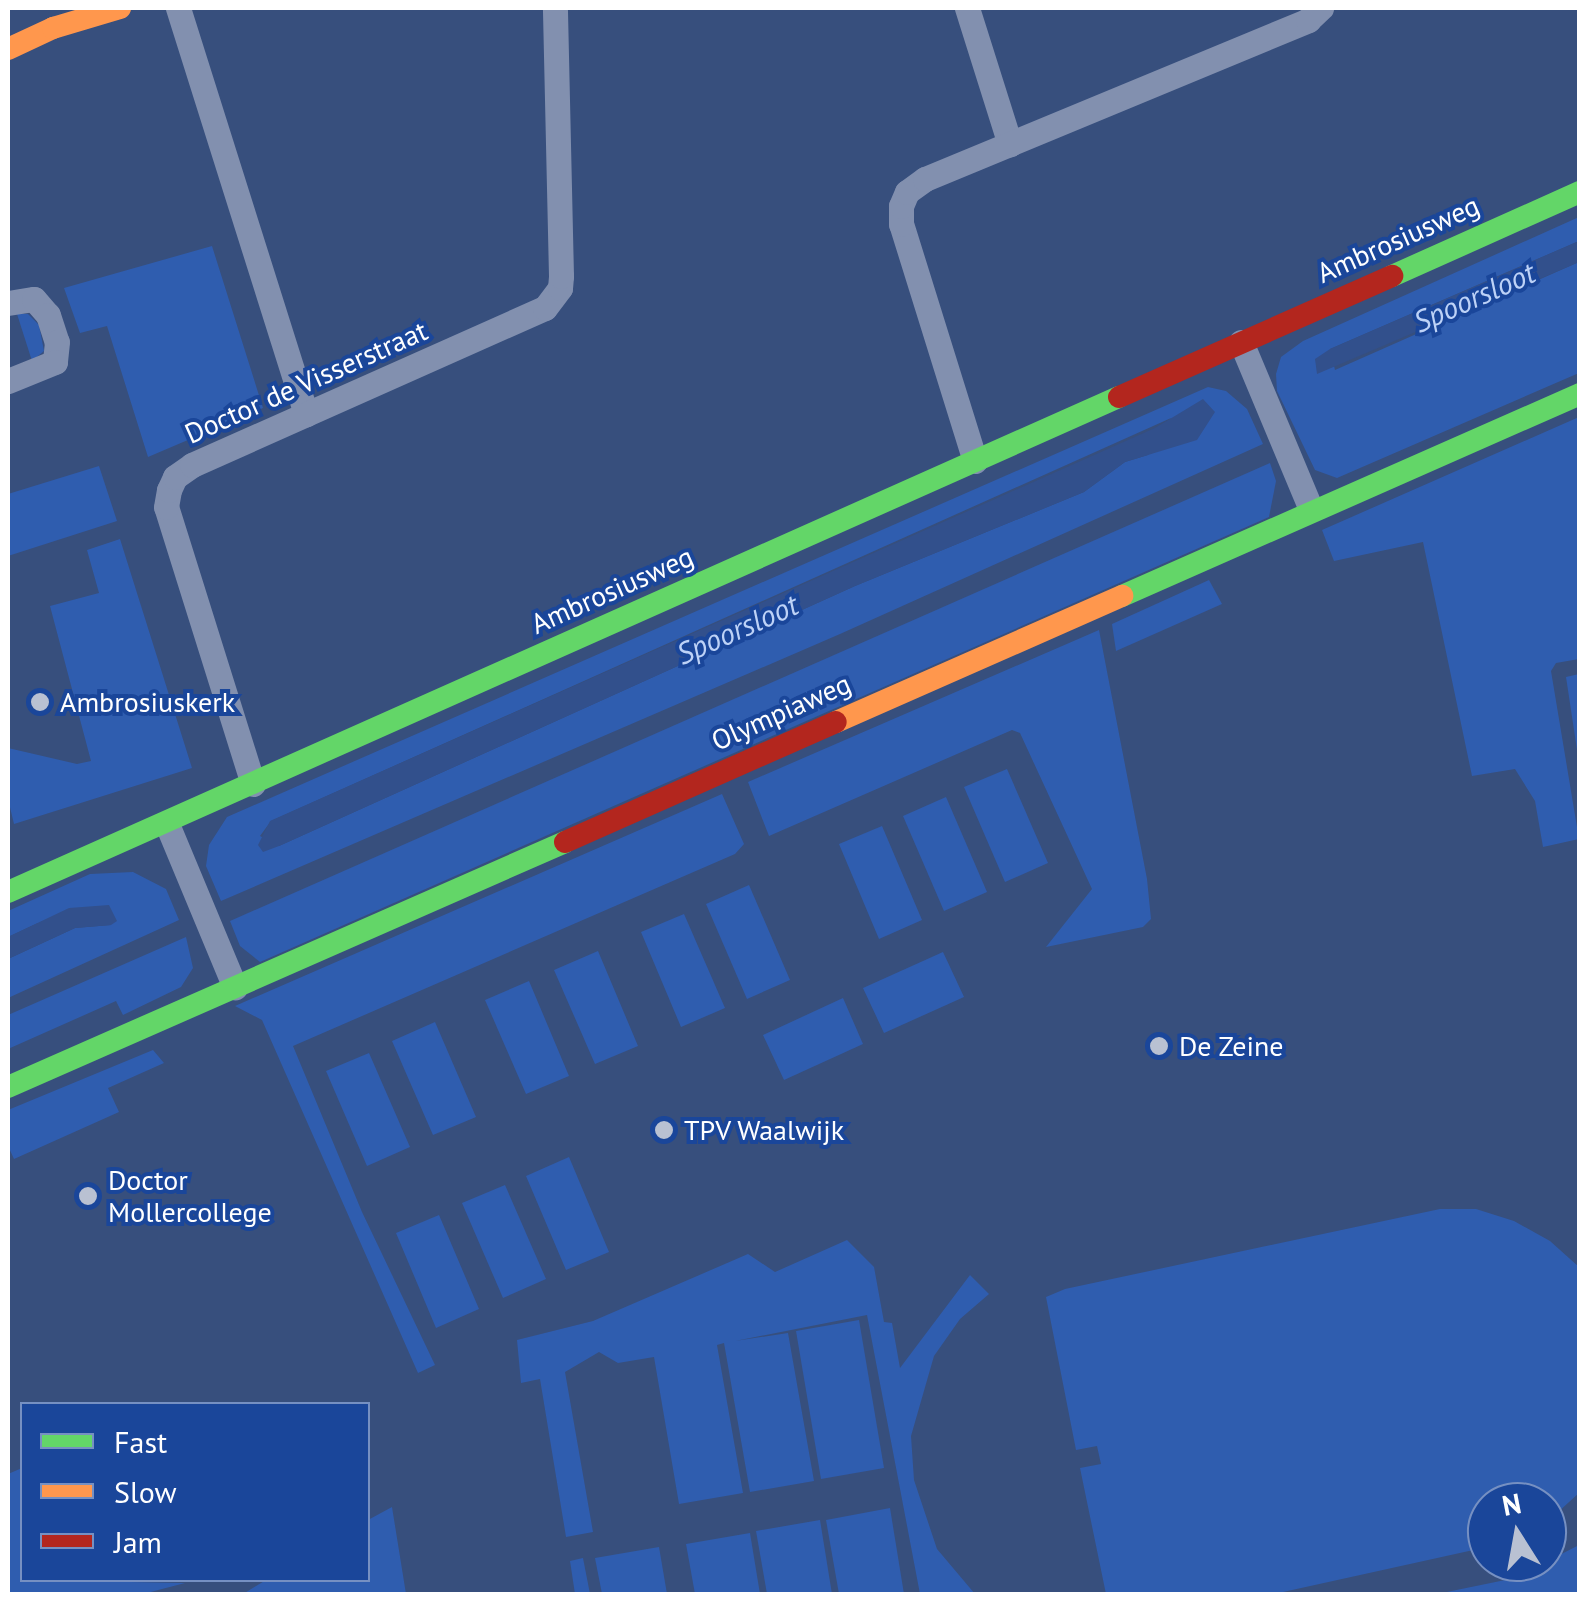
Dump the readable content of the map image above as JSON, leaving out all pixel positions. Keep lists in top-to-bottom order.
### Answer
{
  "streets": {
    "street": ["Ambrosiusweg", "Doctor de Visserstraat", "Olympiaweg"]
  },
  "crossings": [
    ["Ambrosiusweg", "Doctor de Visserstraat"]
  ],
  "water": ["Spoorsloot"],
  "places": [
    "Ambrosiuskerk",
    "De Zeine",
    "TPV Waalwijk",
    "Doctor Mollercollege"
  ],
  "legend": ["Fast", "Slow", "Jam"],
  "north": "top"
}
